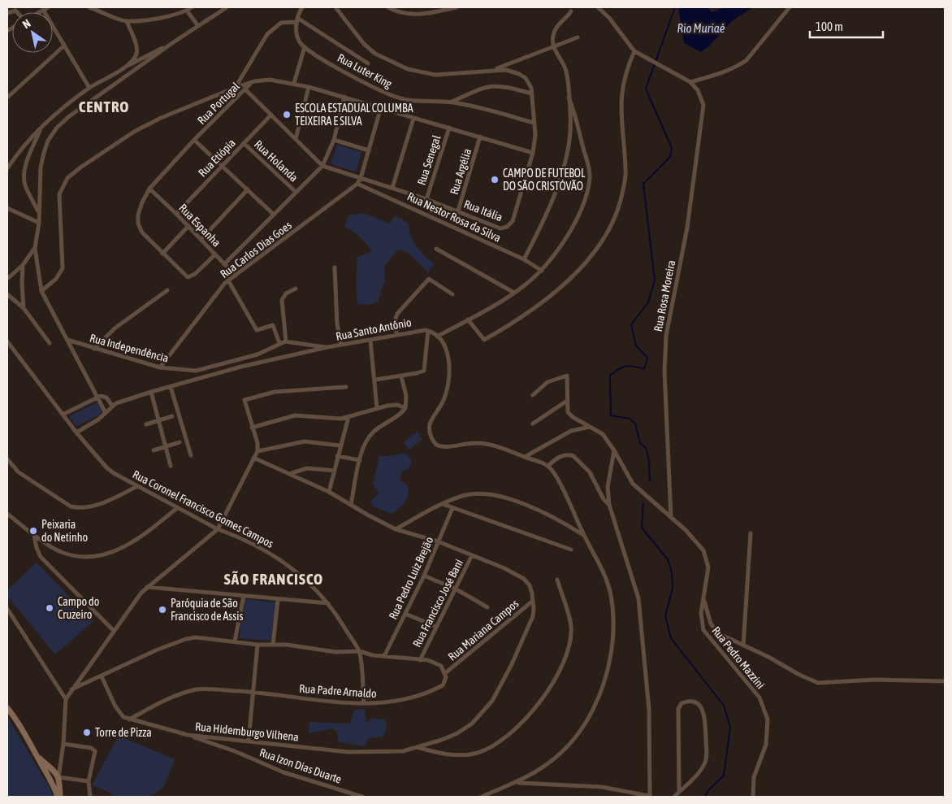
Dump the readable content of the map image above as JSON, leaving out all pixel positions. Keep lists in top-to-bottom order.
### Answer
{
  "streets": {
    "street": [
      "Rua Luter King",
      "Rua Portugal",
      "Rua Etiópia",
      "Rua Senegal",
      "Rua Holanda",
      "Rua Argélia",
      "Rua Itália",
      "Rua Nestor Rosa da Silva",
      "Rua Espanha",
      "Rua Carlos Dias Goes",
      "Rua Rosa Moreira",
      "Rua Santo Antônio",
      "Rua Independência",
      "Rua Coronel Francisco Gomes Campos",
      "Rua Pedro Luiz Brejão",
      "Rua Francisco José Bani",
      "Rua Mariana Campos",
      "Rua Pedro Mazzini",
      "Rua Padre Arnaldo",
      "Rua Hidemburgo Vilhena",
      "Rua Izon Dias Duarte"
    ]
  },
  "crossings": [
    ["Rua Luter King", "Rua Itália"],
    ["Rua Portugal", "Rua Senegal"],
    ["Rua Portugal", "Rua Argélia"],
    ["Rua Portugal", "Rua Itália"],
    ["Rua Portugal", "Rua Espanha"],
    ["Rua Portugal", "Rua Carlos Dias Goes"],
    ["Rua Etiópia", "Rua Holanda"],
    ["Rua Etiópia", "Rua Espanha"],
    ["Rua Senegal", "Rua Itália"],
    ["Rua Argélia", "Rua Itália"],
    ["Rua Itália", "Rua Carlos Dias Goes"],
    ["Rua Nestor Rosa da Silva", "Rua Carlos Dias Goes"],
    ["Rua Espanha", "Rua Carlos Dias Goes"],
    ["Rua Carlos Dias Goes", "Rua Independência"],
    ["Rua Rosa Moreira", "Rua Pedro Mazzini"],
    ["Rua Santo Antônio", "Rua Independência"],
    ["Rua Coronel Francisco Gomes Campos", "Rua Padre Arnaldo"],
    ["Rua Mariana Campos", "Rua Padre Arnaldo"],
    ["Rua Mariana Campos", "Rua Hidemburgo Vilhena"],
    ["Rua Padre Arnaldo", "Rua Hidemburgo Vilhena"],
    ["Rua Hidemburgo Vilhena", "Rua Izon Dias Duarte"]
  ],
  "districts": ["CENTRO", "SÃO FRANCISCO"],
  "water": ["Rio Muriaé"],
  "places": [
    "ESCOLA ESTADUAL COLUMBA TEIXEIRA E SILVA",
    "CAMPO DE FUTEBOL DO SÃO CRISTÓVÃO",
    "Peixaria do Netinho",
    "Campo do Cruzeiro",
    "Paróquia de São Francisco de Assis",
    "Torre de Pizza"
  ],
  "scale_bar": "100 m",
  "north": "top left"
}
